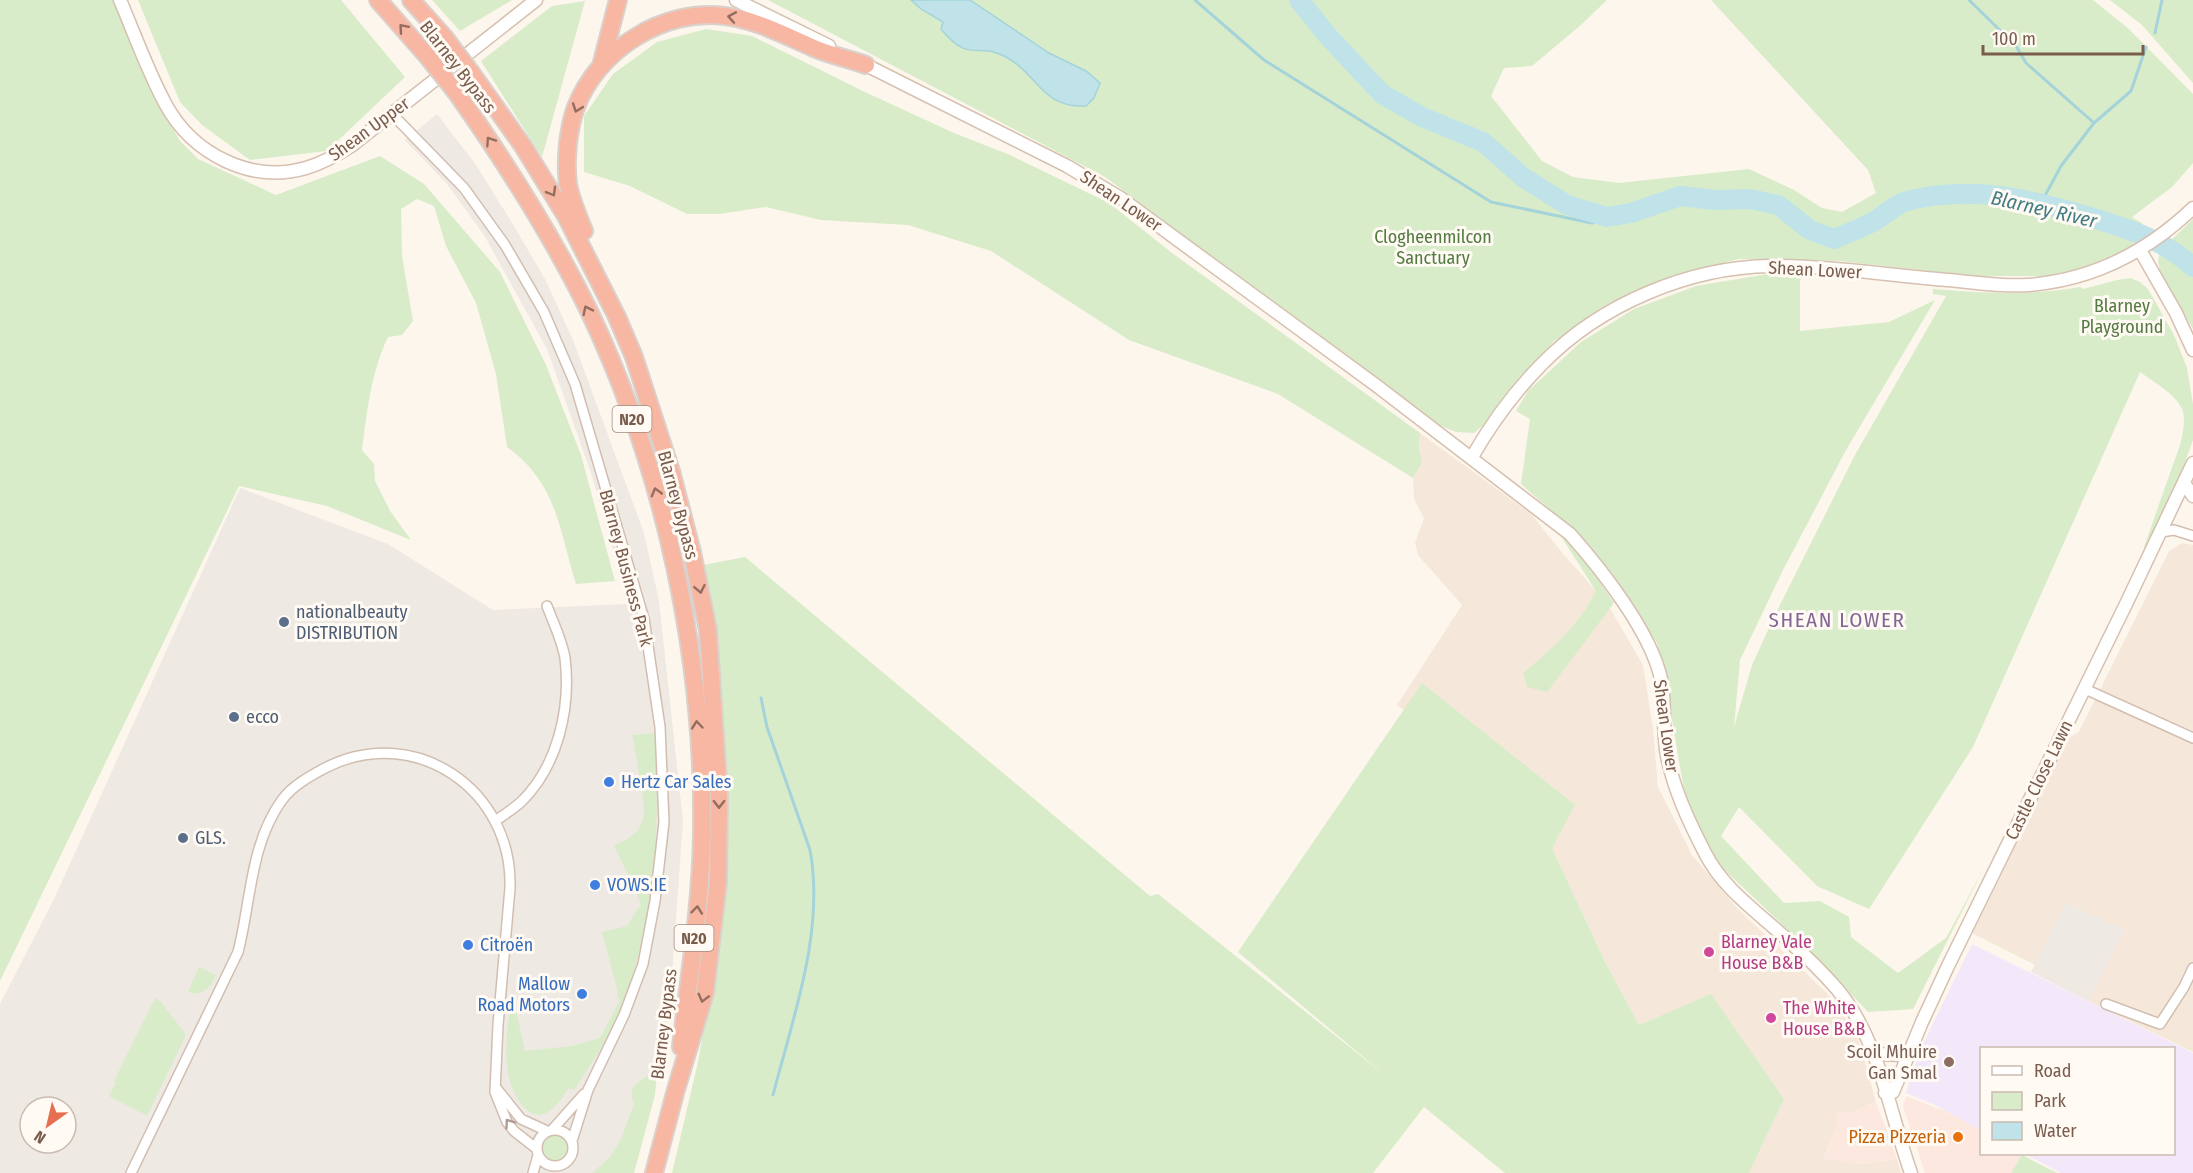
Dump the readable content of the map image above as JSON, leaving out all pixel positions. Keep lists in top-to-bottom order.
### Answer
{
  "streets": {
    "highway": ["Blarney Bypass", "N20"],
    "main road": ["Shean Upper", "Shean Lower", "Castle Close Lawn"],
    "street": ["Blarney Business Park"]
  },
  "crossings": [
    ["Shean Upper", "Blarney Business Park"],
    ["Shean Lower", "Castle Close Lawn"]
  ],
  "districts": ["SHEAN LOWER"],
  "water": ["Blarney River"],
  "parks": ["Clogheenmilcon Sanctuary", "Blarney Playground"],
  "places": [
    "nationalbeauty DISTRIBUTION",
    "ecco",
    "Hertz Car Sales",
    "GLS.",
    "VOWS.IE",
    "Citroën",
    "Blarney Vale House B&B",
    "Mallow Road Motors",
    "The White House B&B",
    "Scoil Mhuire Gan Smal",
    "Pizza Pizzeria"
  ],
  "legend": ["Road", "Park", "Water"],
  "scale_bar": "100 m",
  "north": "bottom left"
}
